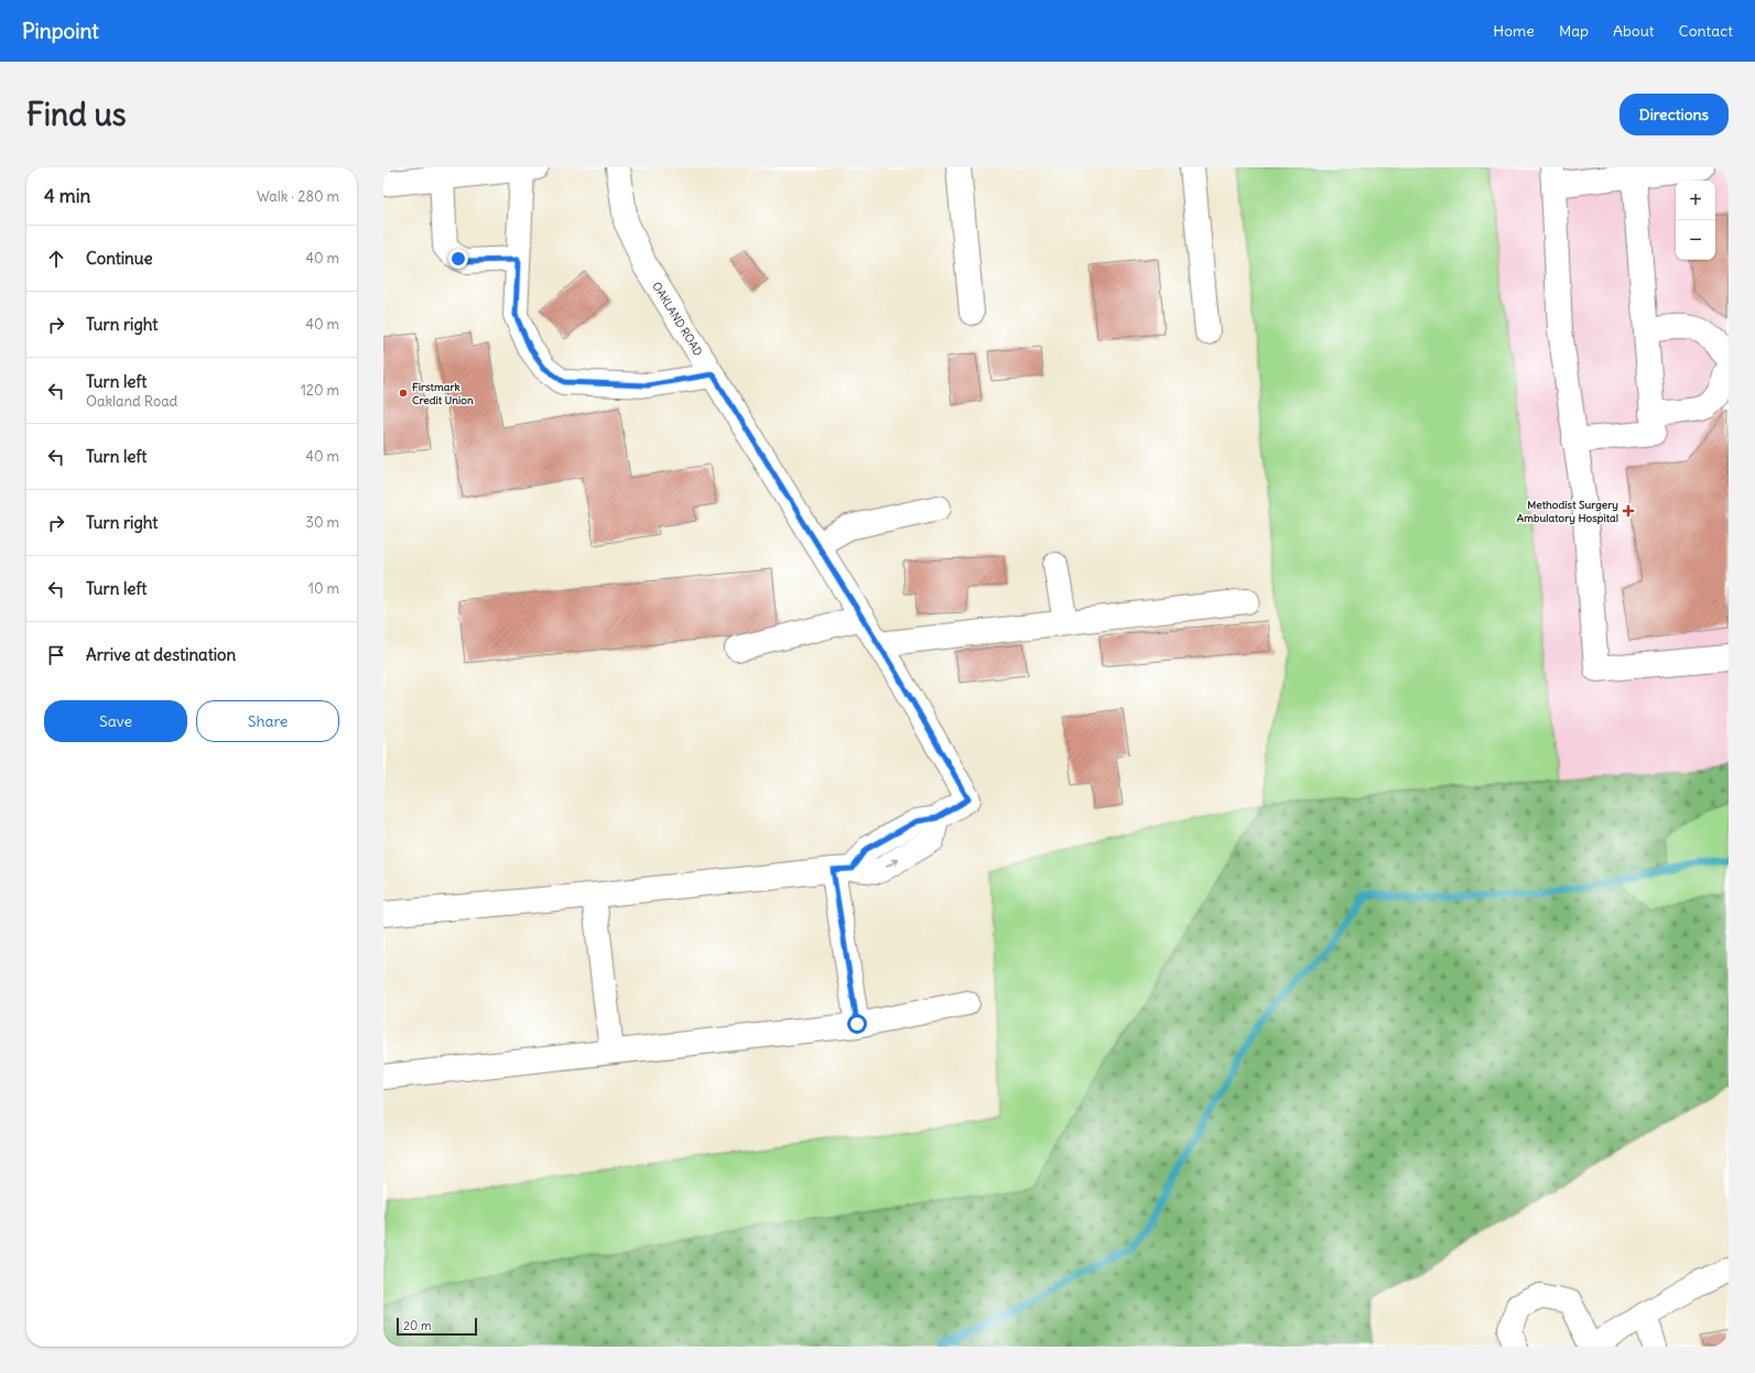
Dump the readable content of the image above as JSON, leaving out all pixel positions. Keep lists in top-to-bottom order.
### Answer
{
  "streets": {
    "street": ["OAKLAND ROAD"]
  },
  "places": {
    "other": ["Firstmark Credit Union"],
    "health": ["Methodist Surgery Ambulatory Hospital"]
  },
  "scale_bar": "20 m",
  "page": {
    "header": "Pinpoint",
    "nav": [
      "Home",
      "Map",
      "About",
      "Contact"
    ],
    "buttons": [
      "Directions",
      ["Save", "Share"]
    ],
    "title": "Find us",
    "heading": ["4 min", "Walk · 280 m"],
    "map_buttons": ["+", "−"],
    "list": [
      ["Continue", "40 m"],
      ["Turn right", "40 m"],
      ["Turn left", "Oakland Road", "120 m"],
      ["Turn left", "40 m"],
      ["Turn right", "30 m"],
      ["Turn left", "10 m"],
      "Arrive at destination"
    ],
    "scale": "20 m"
  }
}
